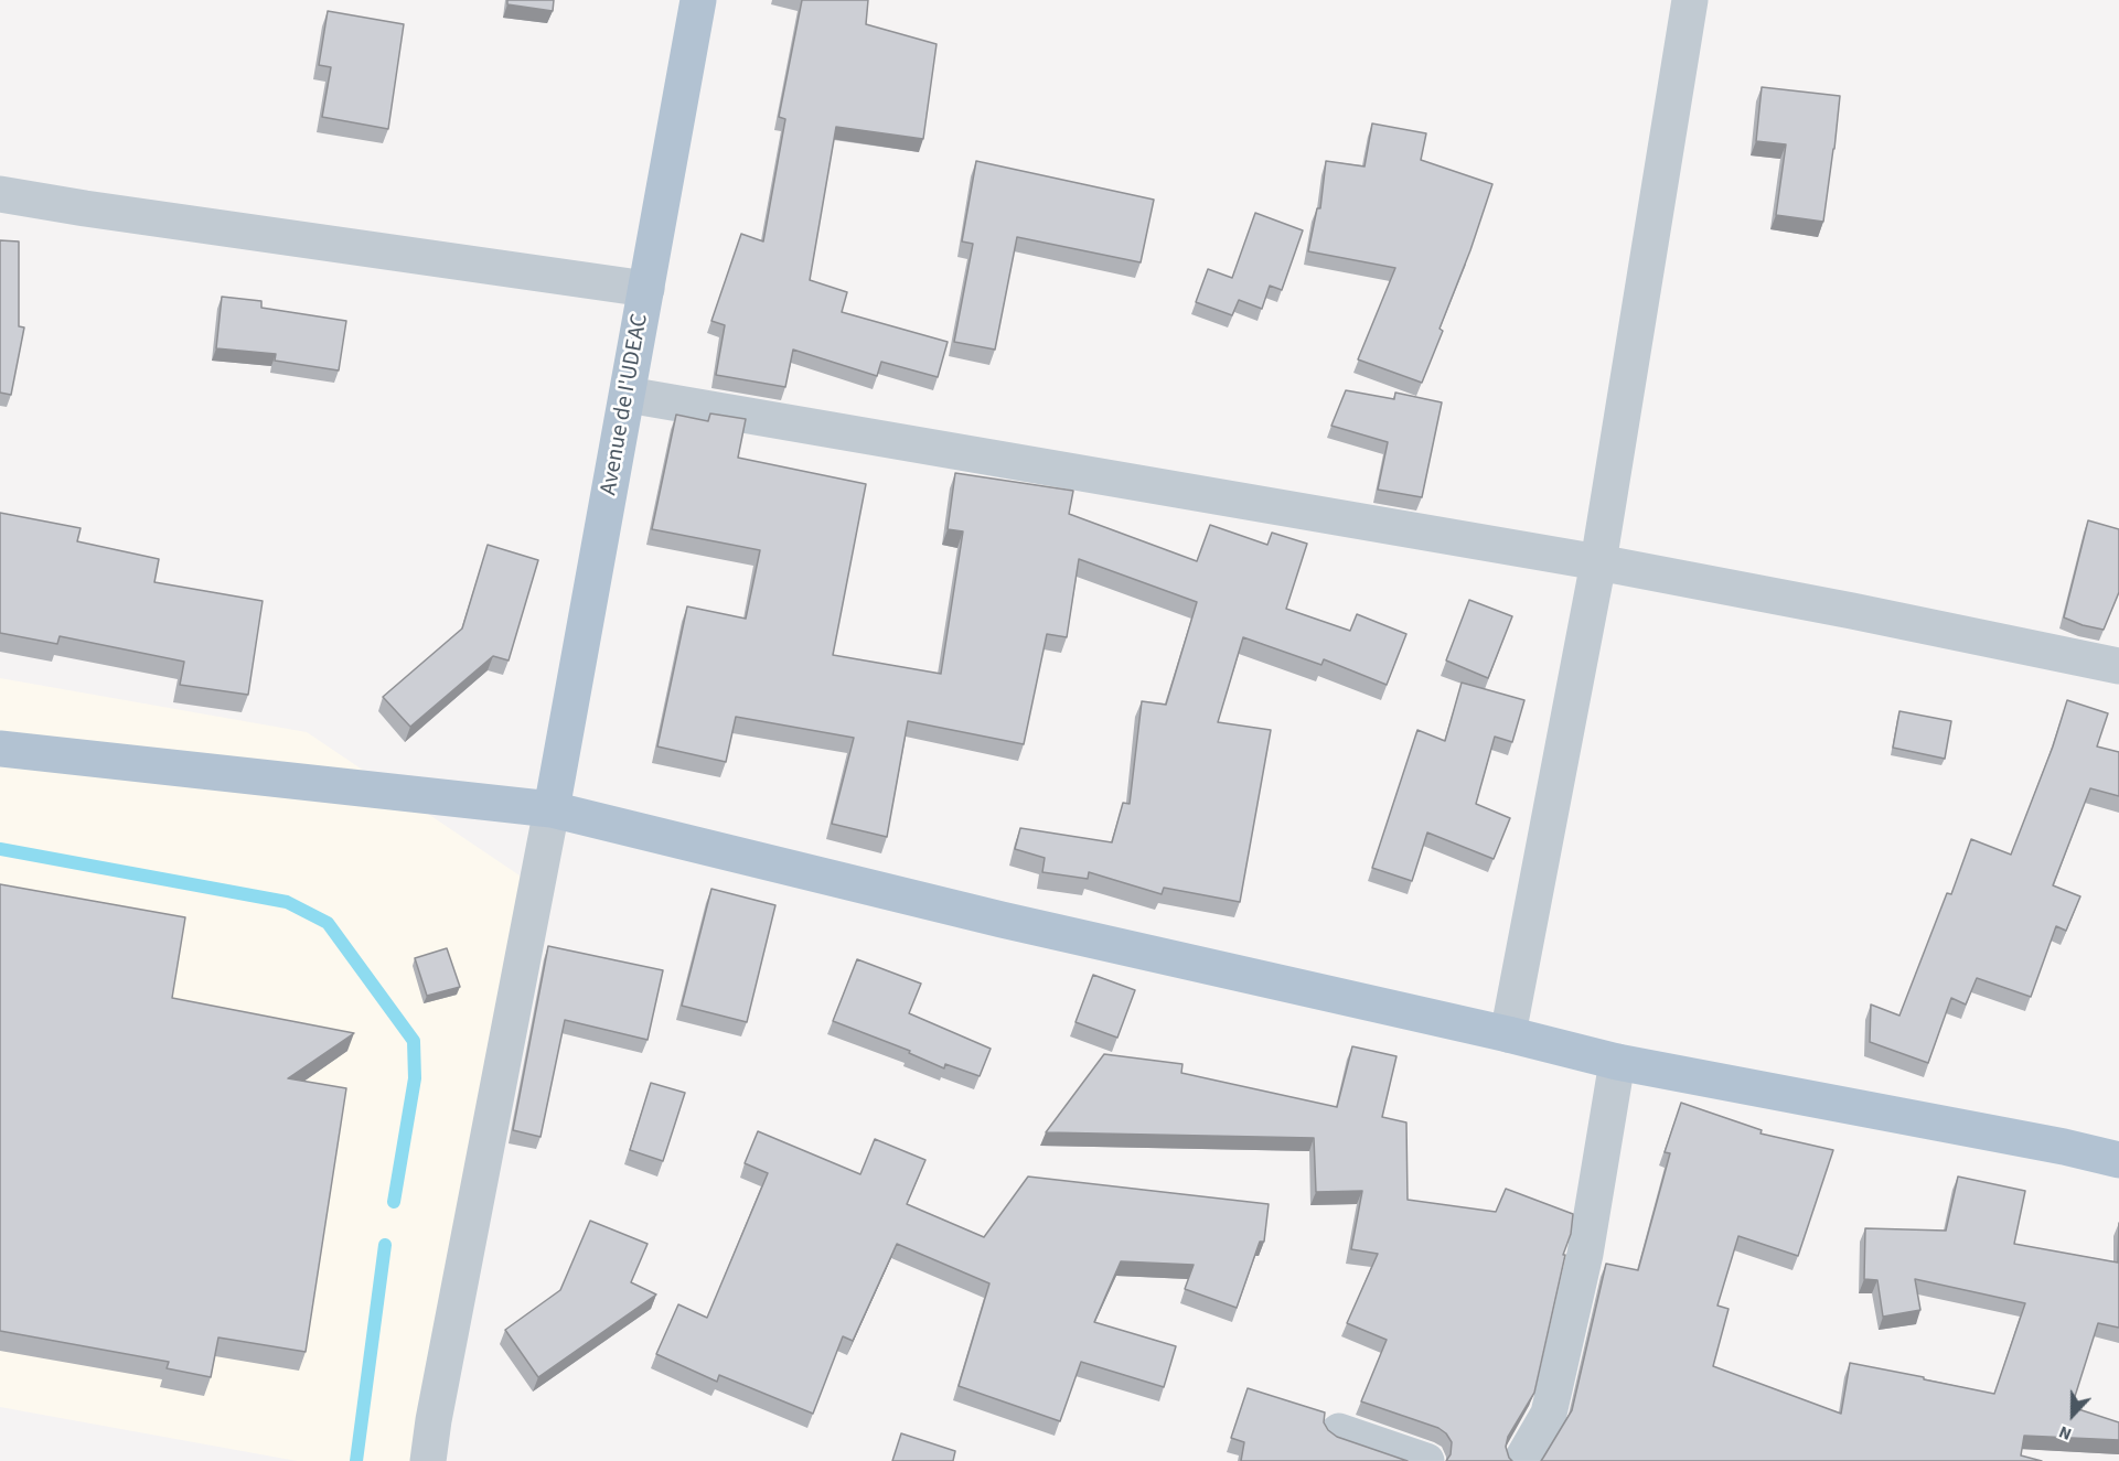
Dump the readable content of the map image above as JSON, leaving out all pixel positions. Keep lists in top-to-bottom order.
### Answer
{
  "streets": {
    "main road": ["Avenue de I'UDEAC"]
  },
  "north": "bottom"
}
